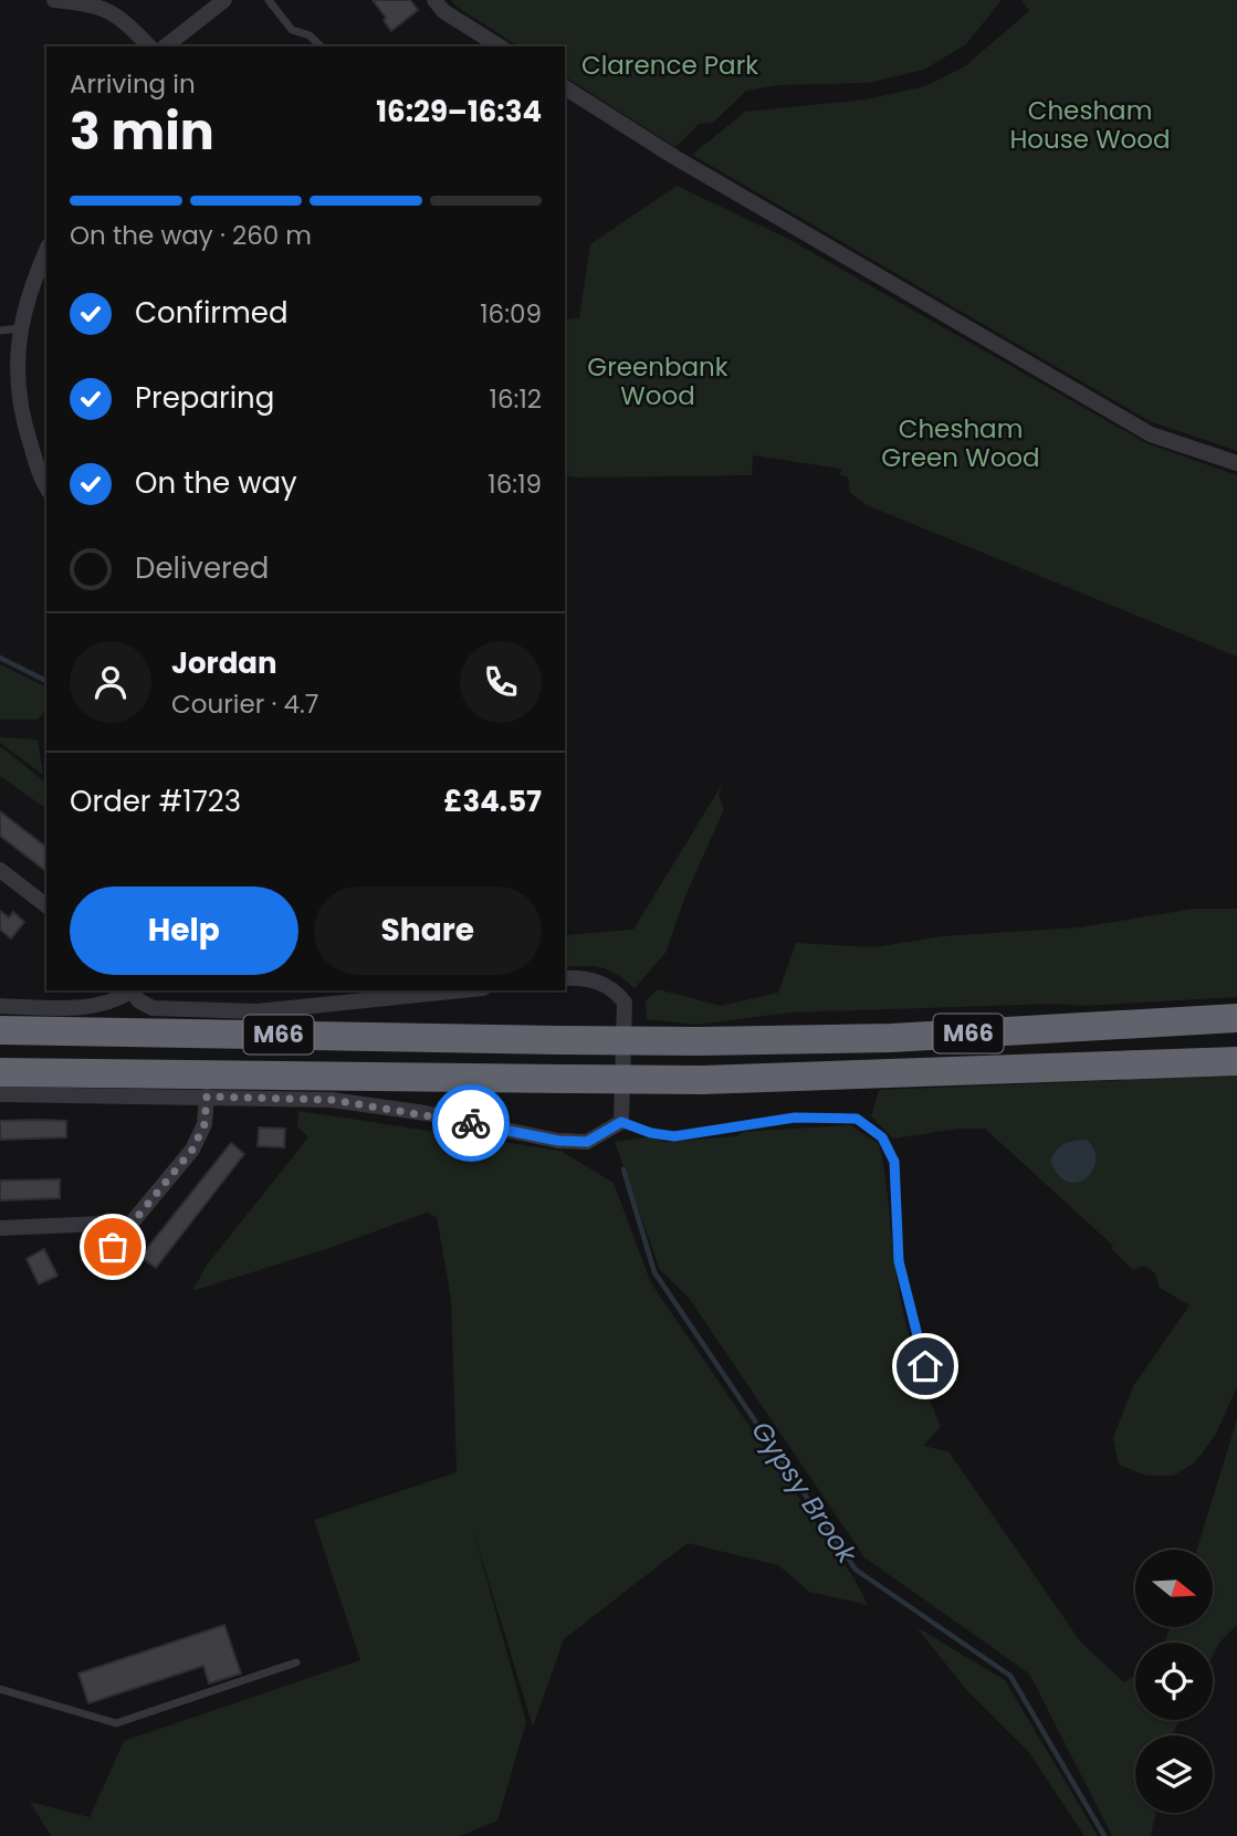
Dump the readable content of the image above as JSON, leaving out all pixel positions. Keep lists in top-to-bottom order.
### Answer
{
  "streets": {
    "highway": ["M66"]
  },
  "water": ["Gypsy Brook"],
  "parks": [
    "Clarence Park",
    "Chesham House Wood",
    "Greenbank Wood",
    "Chesham Green Wood"
  ],
  "north": "right",
  "page": {
    "heading": ["3 min", "Arriving in", "16:29–16:34"],
    "panel": [
      "Jordan",
      "Courier · 4.7",
      "Order #1723",
      "£34.57"
    ],
    "bar": "On the way · 260 m",
    "list": [
      ["Confirmed", "16:09"],
      ["Preparing", "16:12"],
      ["On the way", "16:19"],
      "Delivered"
    ],
    "buttons": ["Help", "Share"]
  }
}
